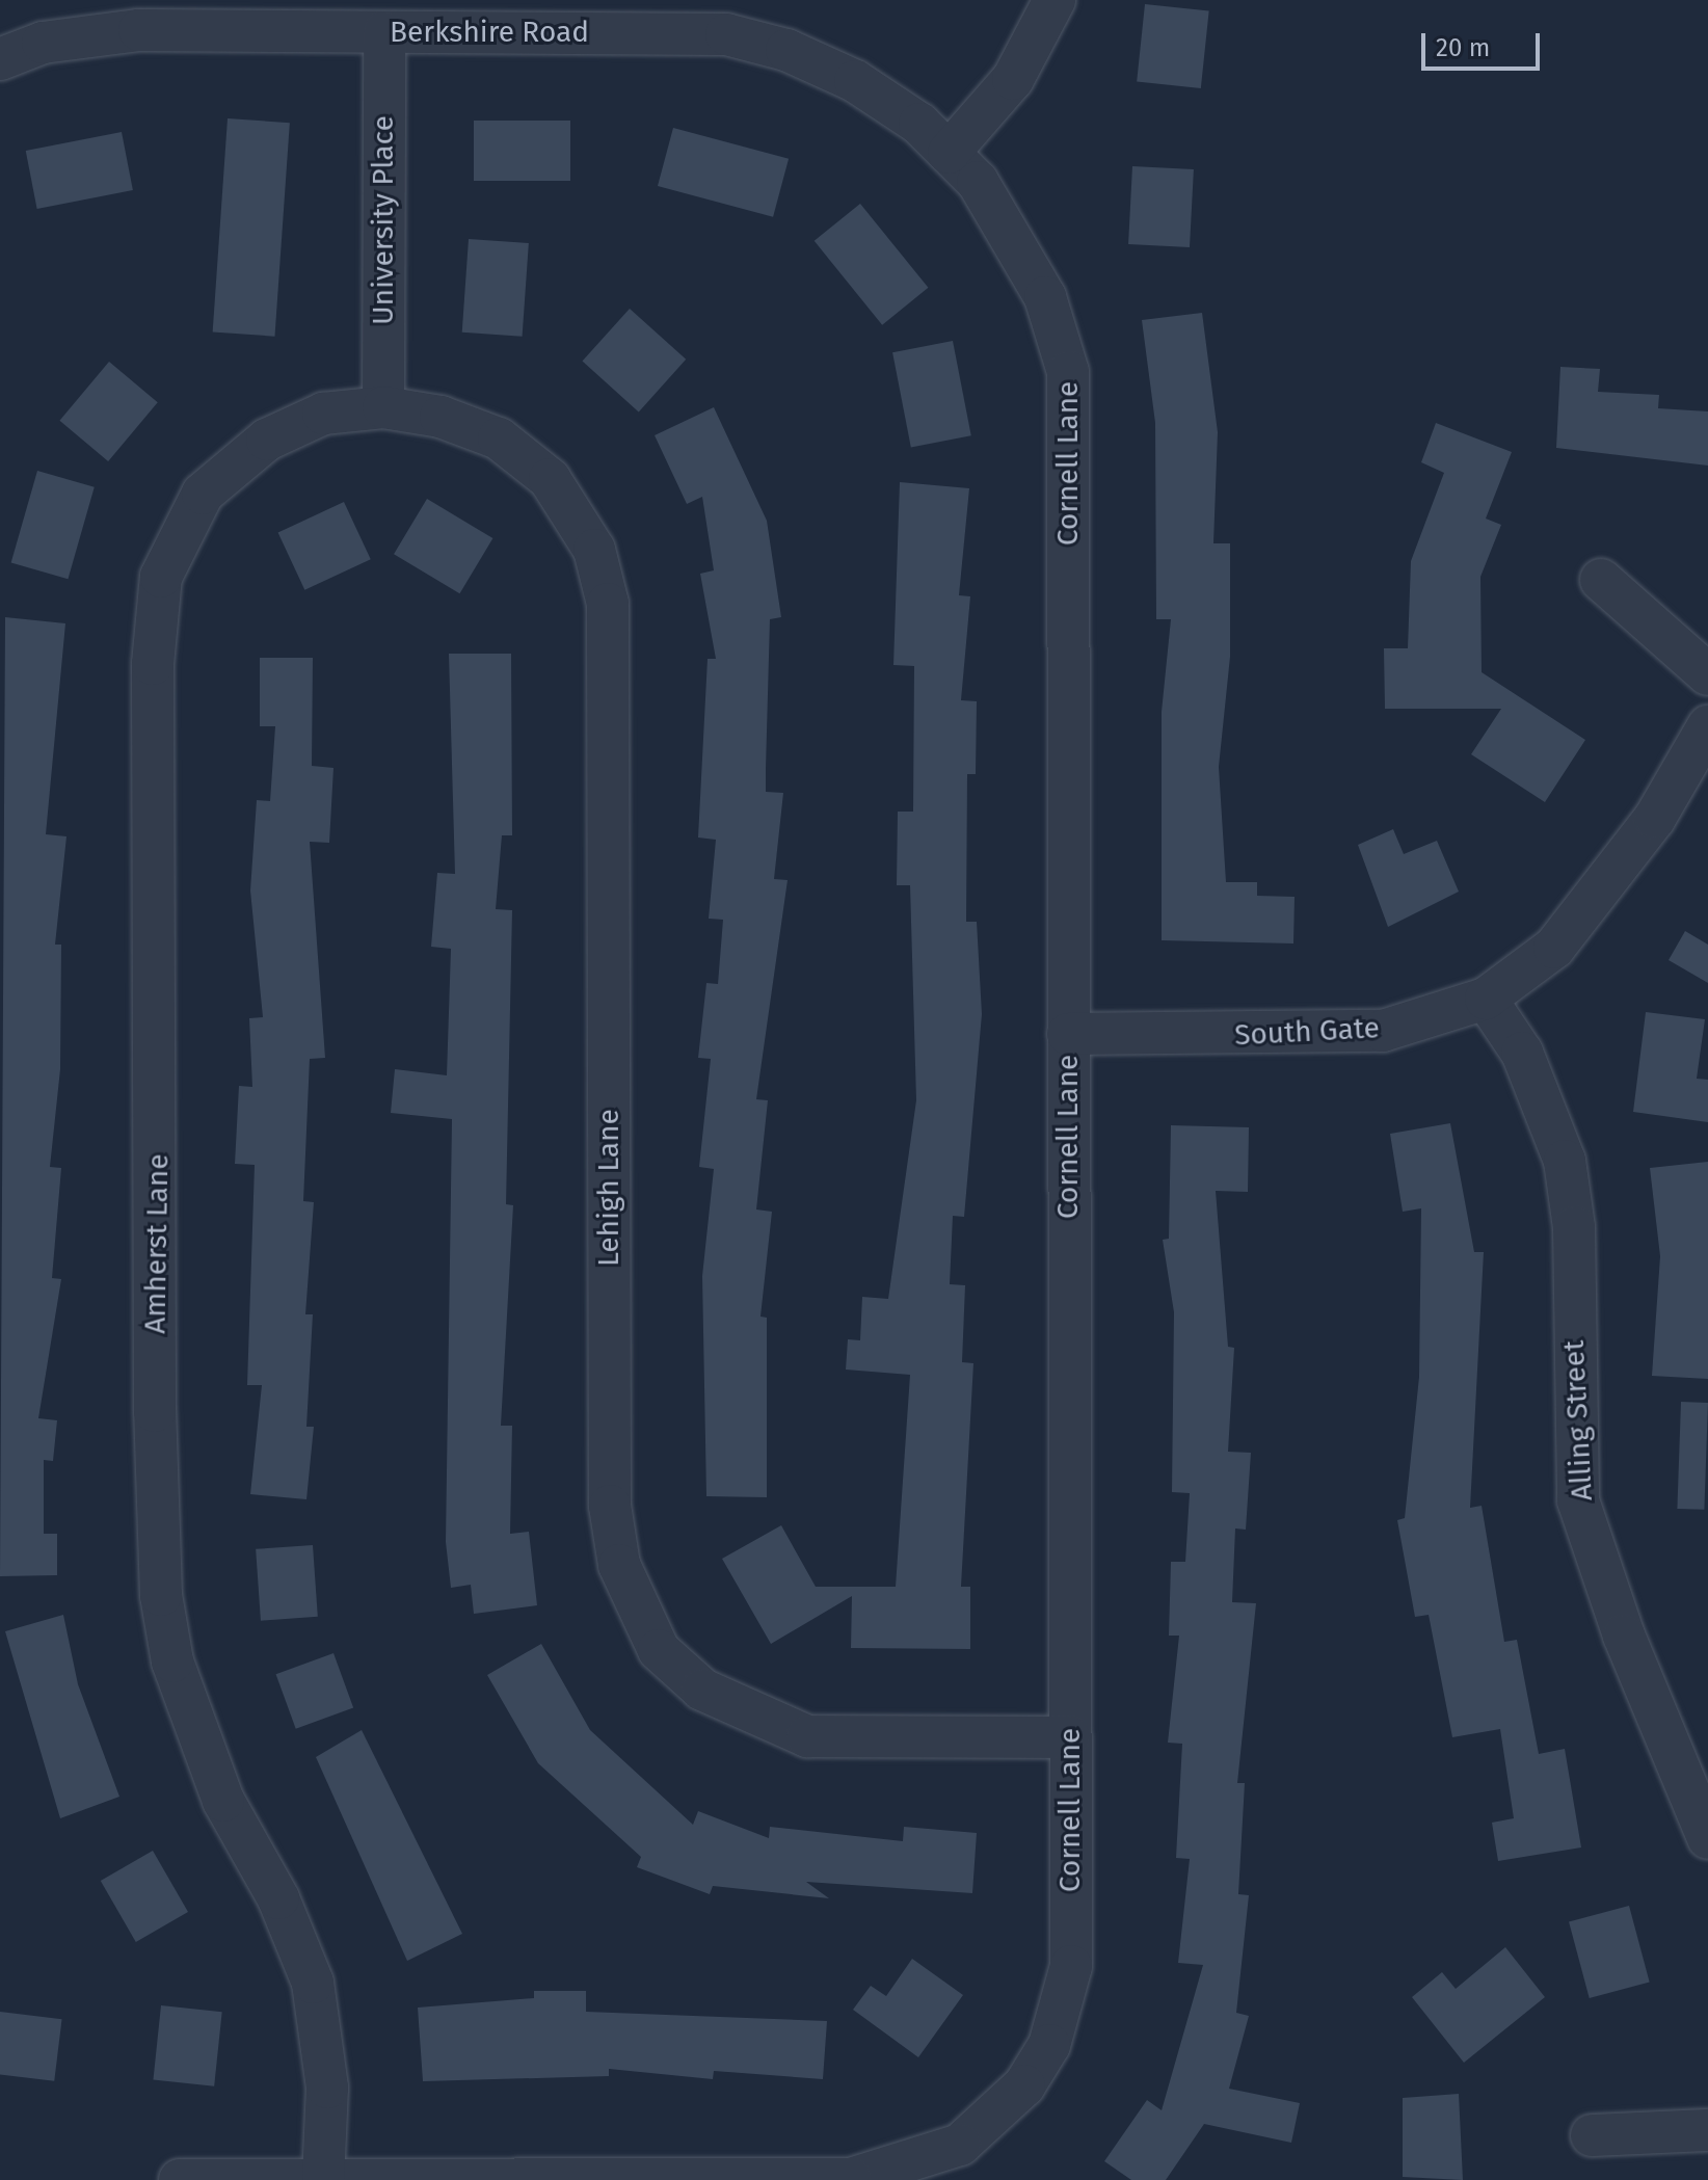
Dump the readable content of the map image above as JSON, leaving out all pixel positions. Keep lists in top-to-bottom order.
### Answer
{
  "streets": {
    "street": [
      "Berkshire Road",
      "University Place",
      "Cornell Lane",
      "South Gate",
      "Lehigh Lane",
      "Amherst Lane",
      "Alling Street"
    ]
  },
  "crossings": [
    ["Berkshire Road", "University Place"],
    ["Berkshire Road", "Cornell Lane"],
    ["University Place", "Lehigh Lane"],
    ["University Place", "Amherst Lane"],
    ["Cornell Lane", "South Gate"],
    ["Cornell Lane", "Lehigh Lane"],
    ["Cornell Lane", "Amherst Lane"],
    ["South Gate", "Alling Street"],
    ["Lehigh Lane", "Amherst Lane"]
  ],
  "scale_bar": "20 m"
}
